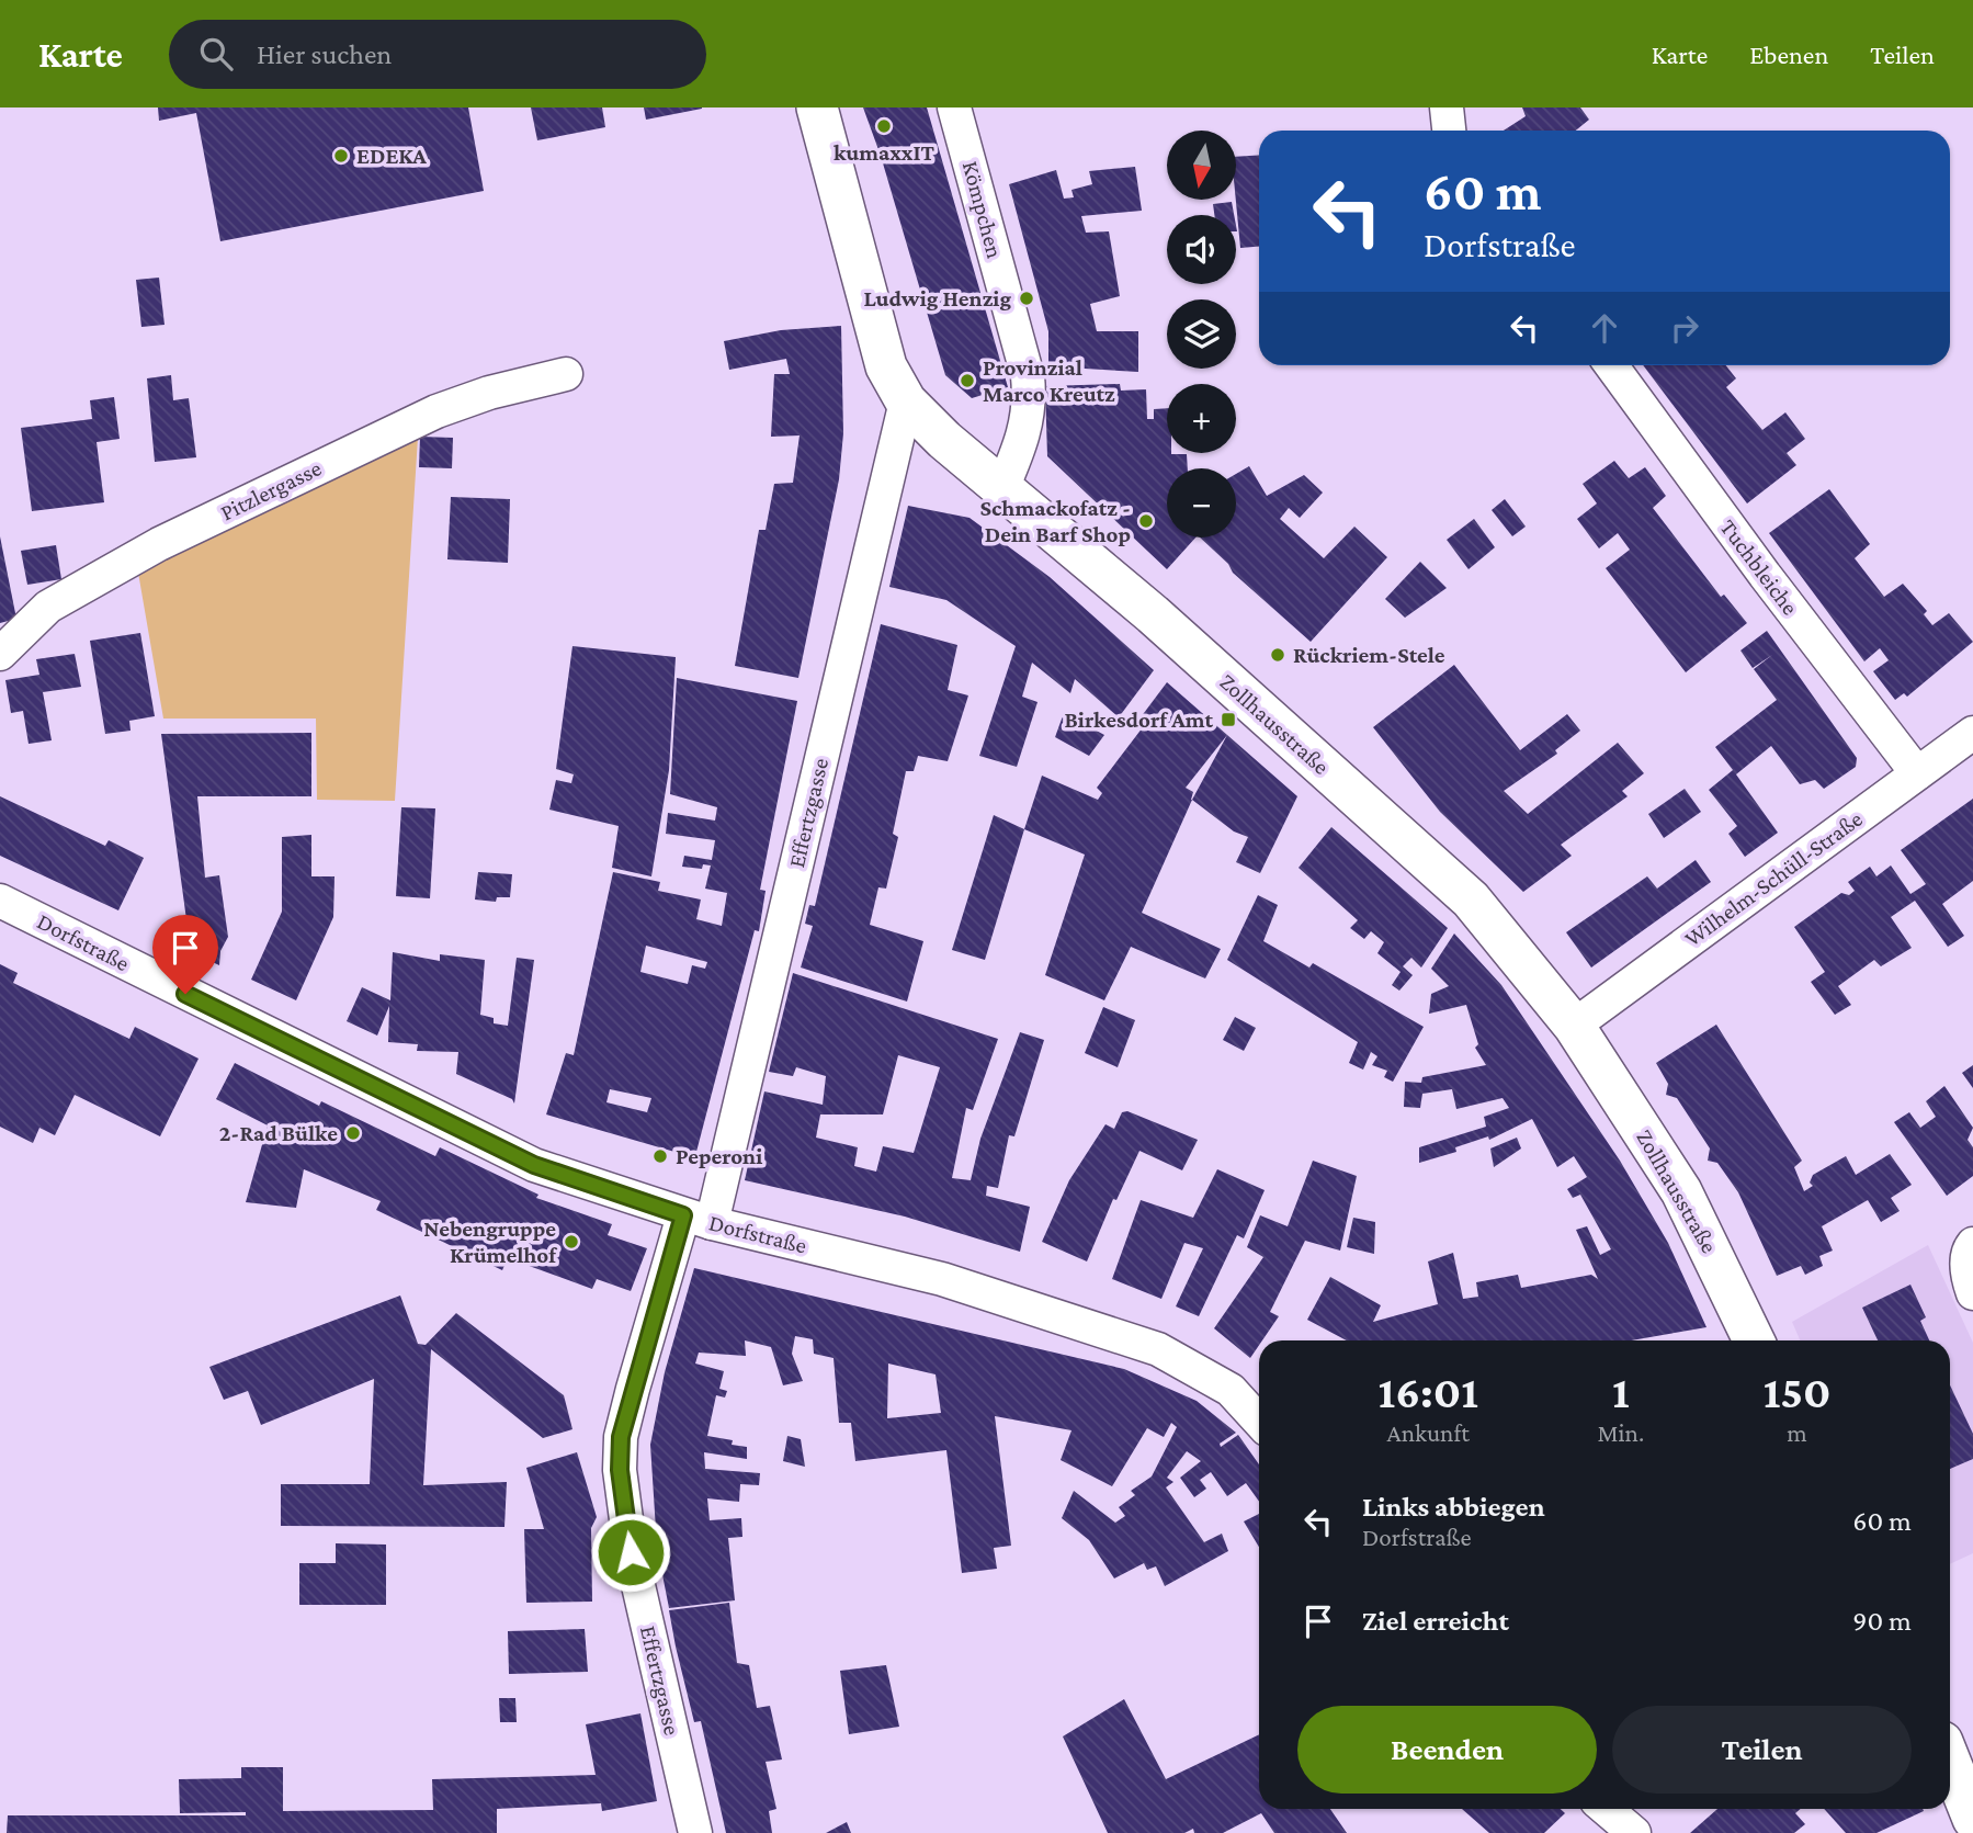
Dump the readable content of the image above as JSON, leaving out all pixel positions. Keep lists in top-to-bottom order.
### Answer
{
  "streets": {
    "street": [
      "Kömpchen",
      "Pitzlergasse",
      "Tuchbleiche",
      "Zollhausstraße",
      "Effertzgasse",
      "Wilhelm-Schüll-Straße",
      "Dorfstraße"
    ]
  },
  "crossings": [
    ["Kömpchen", "Zollhausstraße"],
    ["Tuchbleiche", "Wilhelm-Schüll-Straße"],
    ["Zollhausstraße", "Effertzgasse"],
    ["Zollhausstraße", "Wilhelm-Schüll-Straße"],
    ["Effertzgasse", "Dorfstraße"]
  ],
  "places": {
    "other": [
      "kumaxxIT",
      "EDEKA",
      "Ludwig Henzig",
      "Provinzial Marco Kreutz",
      "Schmackofatz - Dein Barf Shop",
      "Rückriem-Stele",
      "2-Rad Bülke",
      "Peperoni",
      "Nebengruppe Krümelhof"
    ],
    "transit": ["Birkesdorf Amt"]
  },
  "north": "bottom",
  "page": {
    "header": "Karte",
    "search": "Hier suchen",
    "nav": ["Karte", "Ebenen", "Teilen"],
    "map_buttons": ["+", "−"],
    "turn": ["60 m", "Dorfstraße"],
    "eta": [
      "16:01",
      "Ankunft",
      "1",
      "Min.",
      "150",
      "m"
    ],
    "list": [
      {
        "name": "Links abbiegen",
        "note": "Dorfstraße",
        "value": "60 m"
      },
      {
        "name": "Ziel erreicht",
        "value": "90 m"
      }
    ],
    "buttons": ["Beenden", "Teilen"]
  }
}
